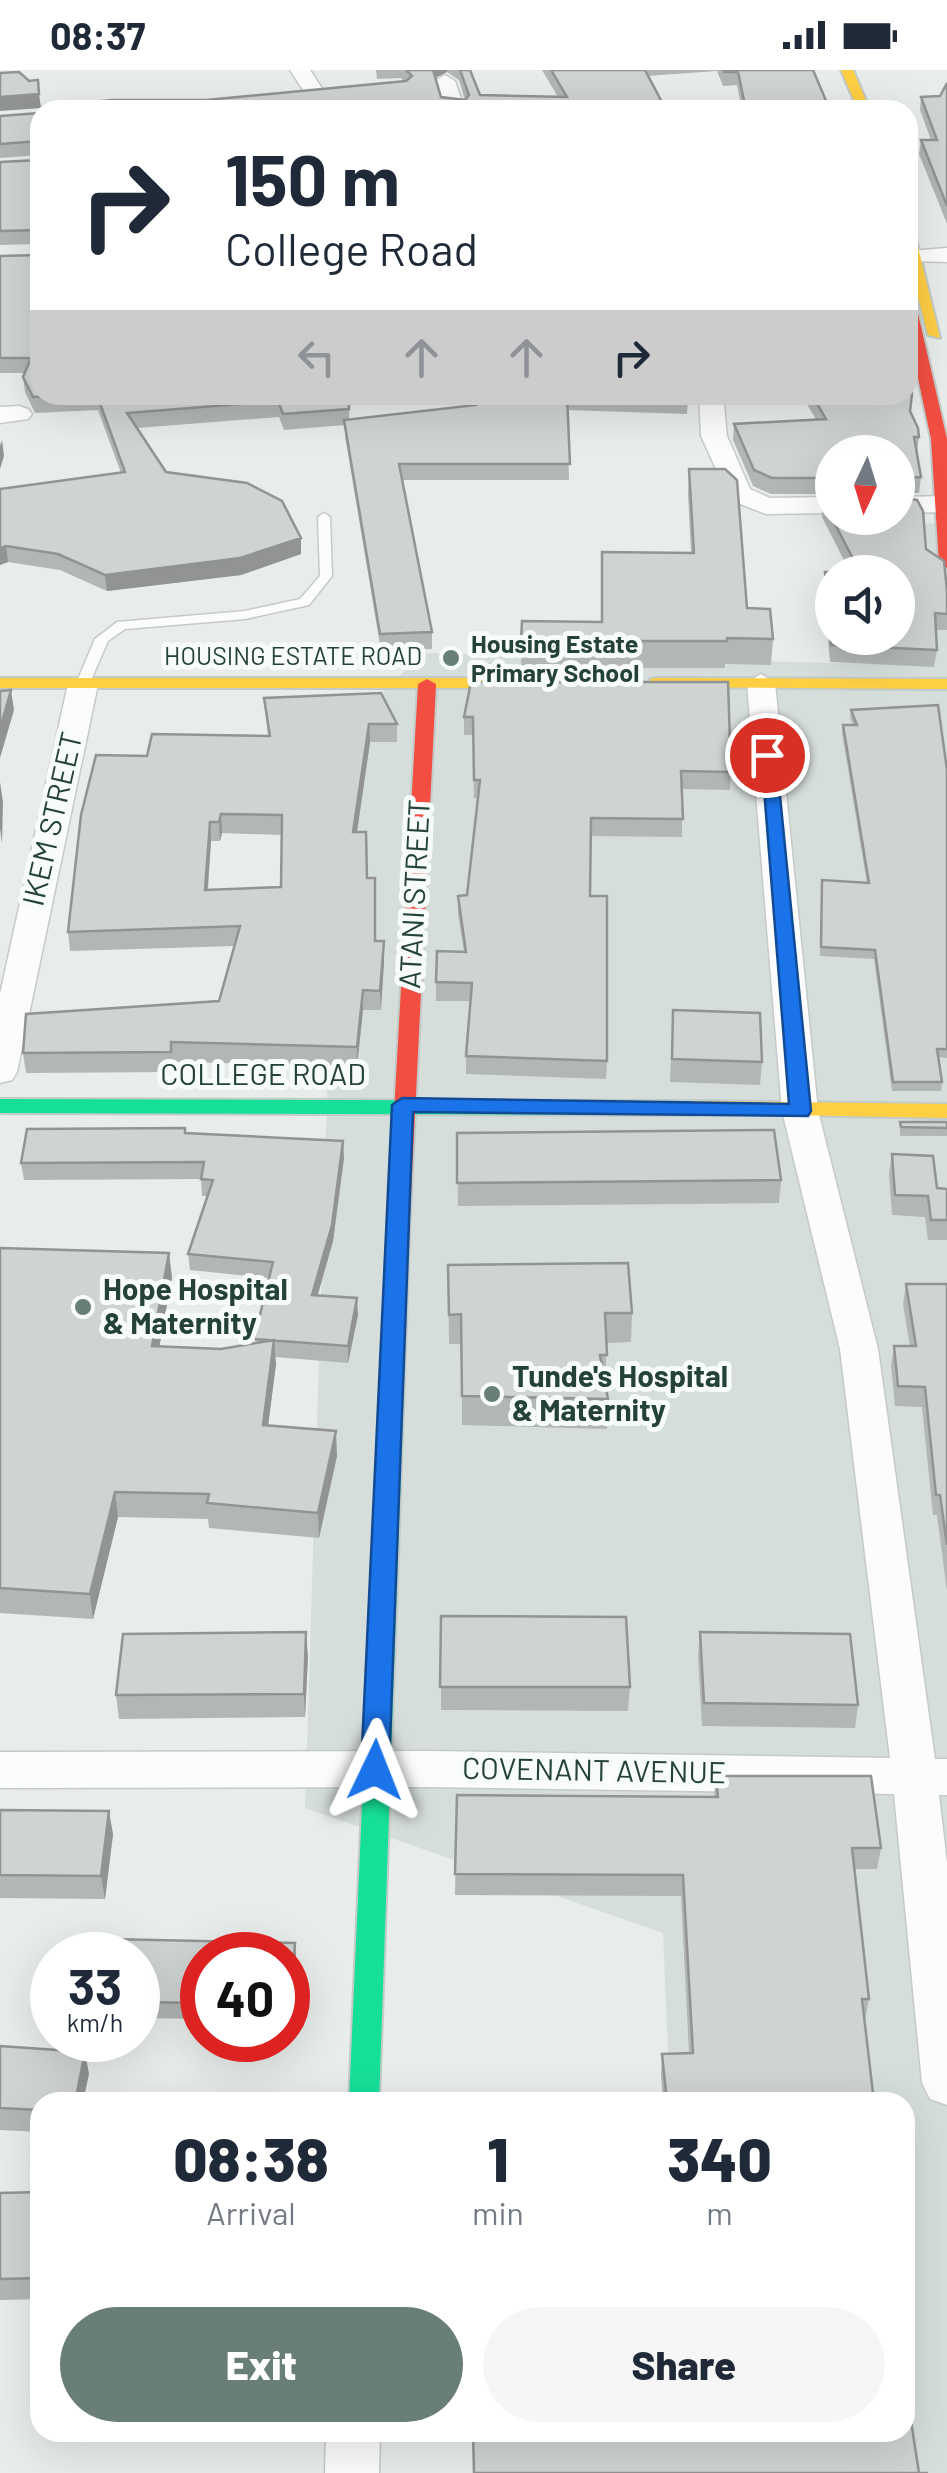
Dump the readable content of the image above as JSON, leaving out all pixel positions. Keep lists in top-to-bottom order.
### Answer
{
  "streets": {
    "street": [
      "HOUSING ESTATE ROAD",
      "IKEM STREET",
      "ATANI STREET",
      "COLLEGE ROAD",
      "COVENANT AVENUE"
    ]
  },
  "crossings": [
    ["HOUSING ESTATE ROAD", "IKEM STREET"],
    ["HOUSING ESTATE ROAD", "ATANI STREET"],
    ["ATANI STREET", "COLLEGE ROAD"],
    ["ATANI STREET", "COVENANT AVENUE"]
  ],
  "places": ["Housing Estate Primary School", "Hope Hospital & Maternity", "Tunde's Hospital & Maternity"],
  "north": "bottom",
  "page": {
    "status": "08:37",
    "turn": ["150 m", "College Road"],
    "speed": "33 km/h",
    "limit": "40",
    "eta": [
      "08:38",
      "Arrival",
      "1",
      "min",
      "340",
      "m"
    ],
    "buttons": ["Exit", "Share"]
  }
}
